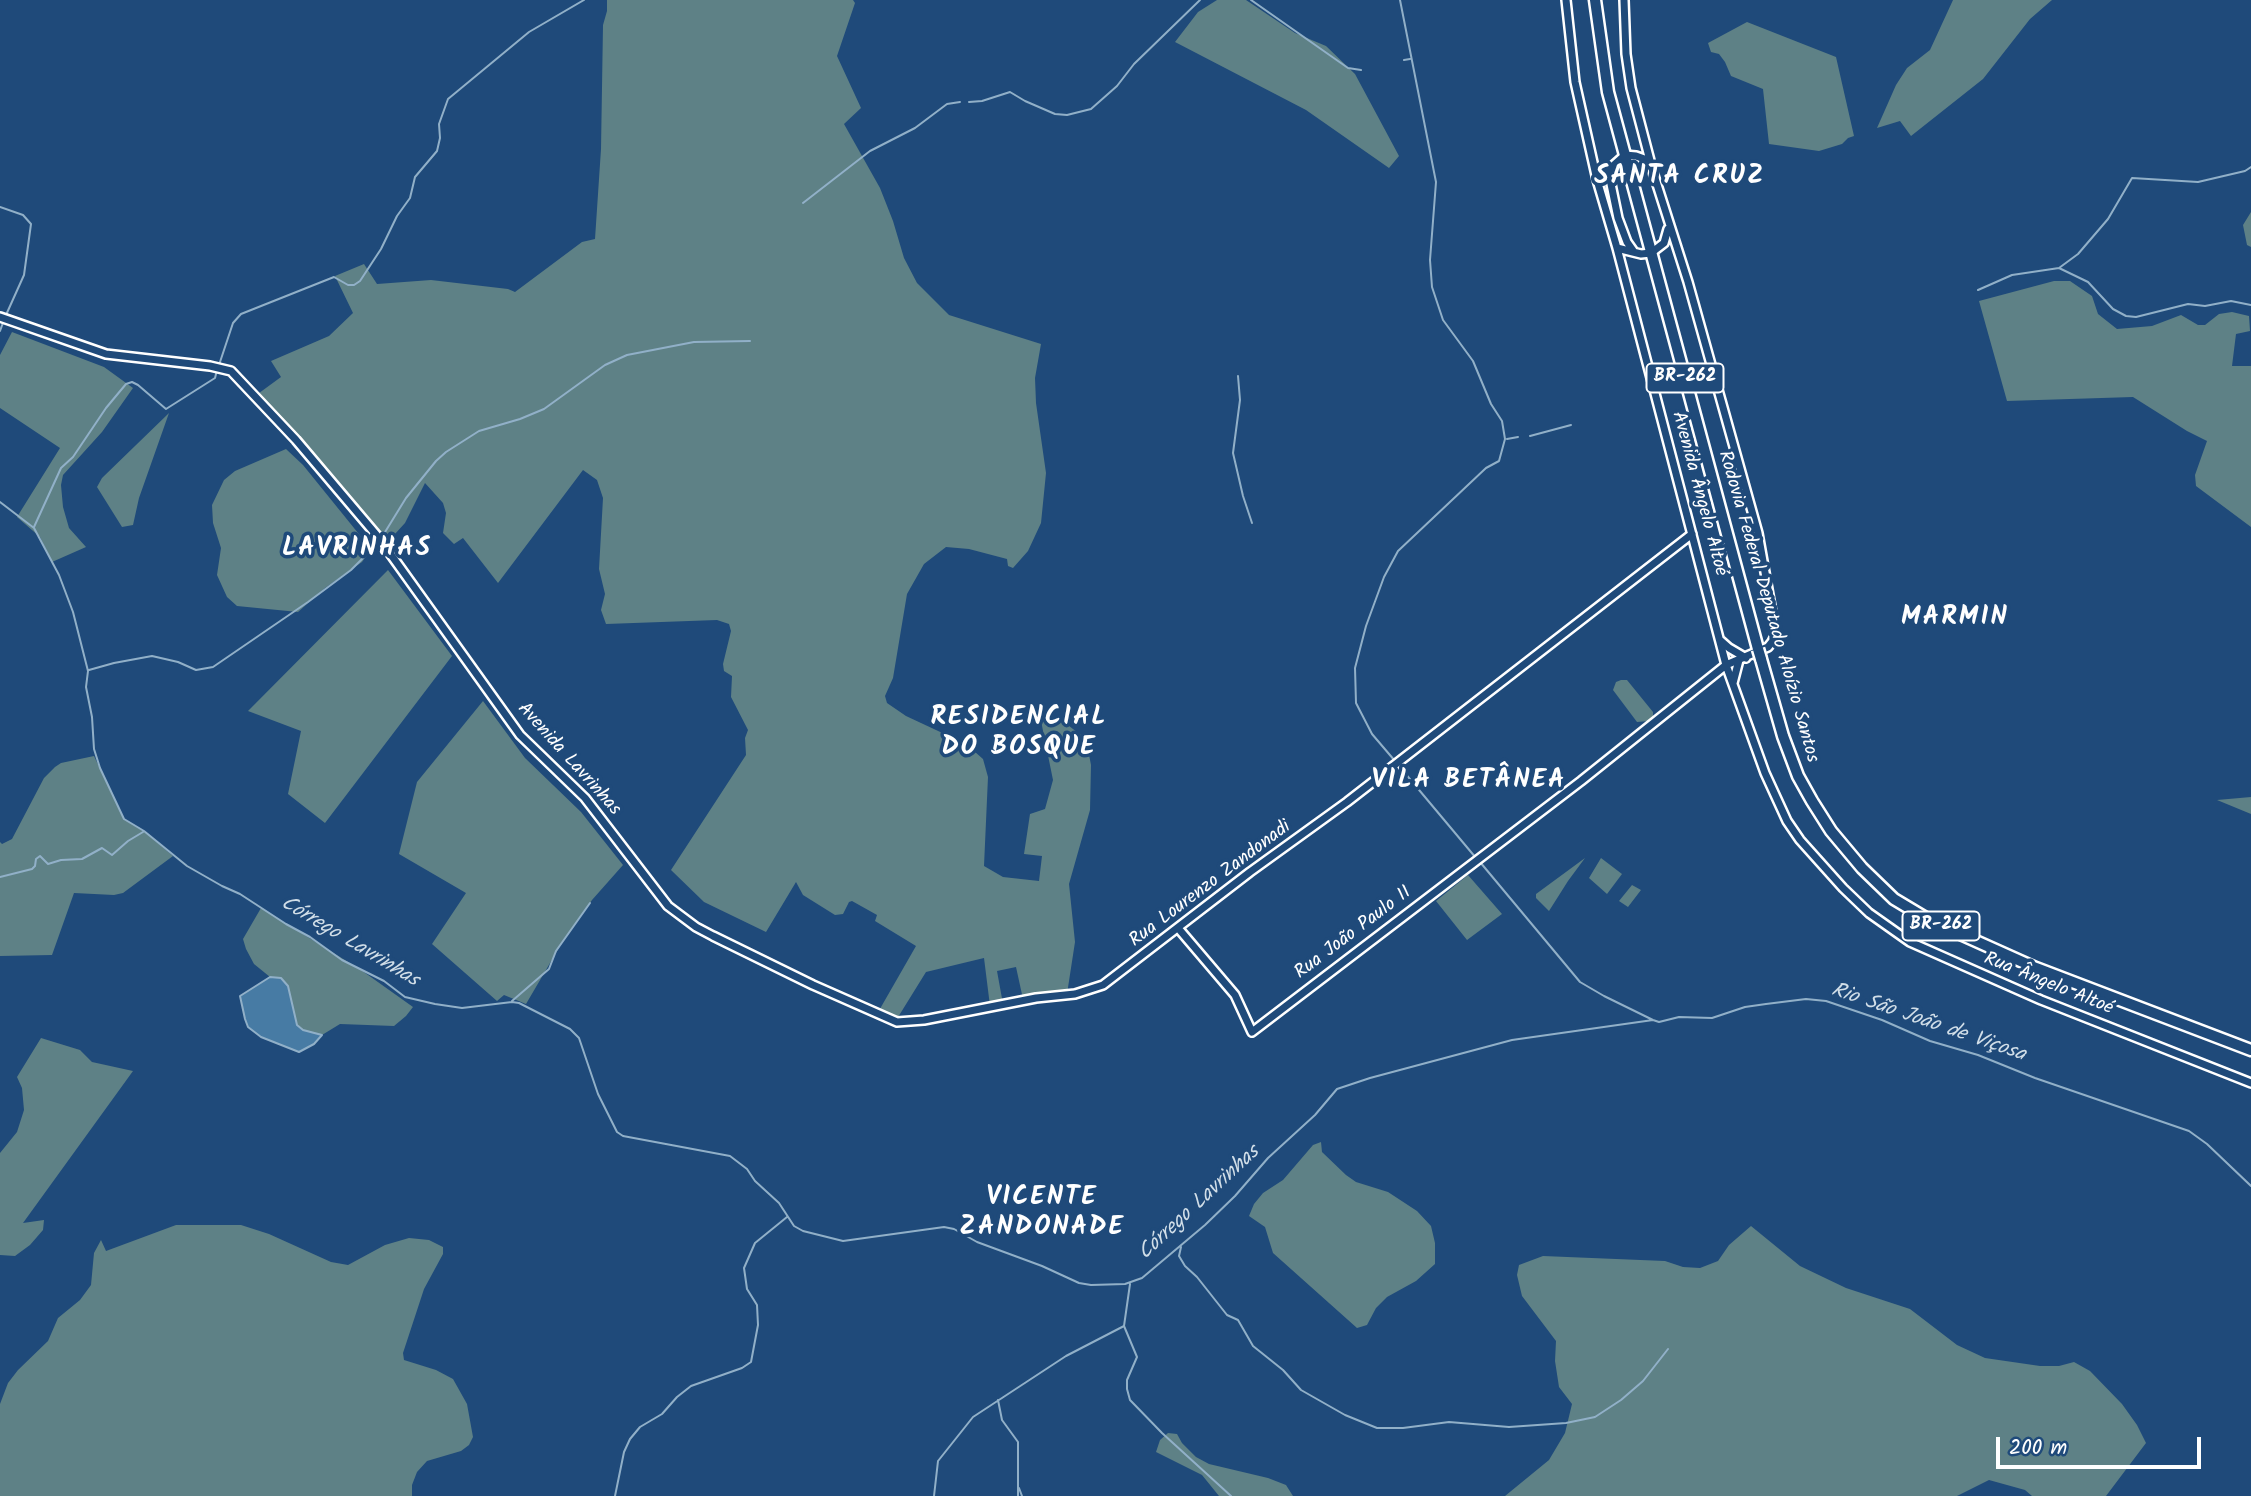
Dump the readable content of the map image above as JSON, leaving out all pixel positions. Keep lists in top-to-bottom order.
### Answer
{
  "streets": {
    "highway": ["BR-262", "Rodovia Federal Deputado Aloízio Santos"],
    "street": [
      "Avenida Ângelo Altoé",
      "Avenida Lavrinhas",
      "Rua Lourenzo Zandonadi",
      "Rua João Paulo II",
      "Rua Ângelo Altoé"
    ]
  },
  "crossings": [
    ["Avenida Ângelo Altoé", "Rua Lourenzo Zandonadi"],
    ["Avenida Ângelo Altoé", "Rua João Paulo II"],
    ["Avenida Ângelo Altoé", "Rua Ângelo Altoé"],
    ["Avenida Lavrinhas", "Rua Lourenzo Zandonadi"],
    ["Rua Lourenzo Zandonadi", "Rua João Paulo II"],
    ["Rua João Paulo II", "Rua Ângelo Altoé"]
  ],
  "districts": [
    "SANTA CRUZ",
    "LAVRINHAS",
    "MARMIN",
    "RESIDENCIAL DO BOSQUE",
    "VILA BETÂNEA",
    "VICENTE ZANDONADE"
  ],
  "water": ["Córrego Lavrinhas", "Rio São João de Viçosa"],
  "scale_bar": "200 m"
}
